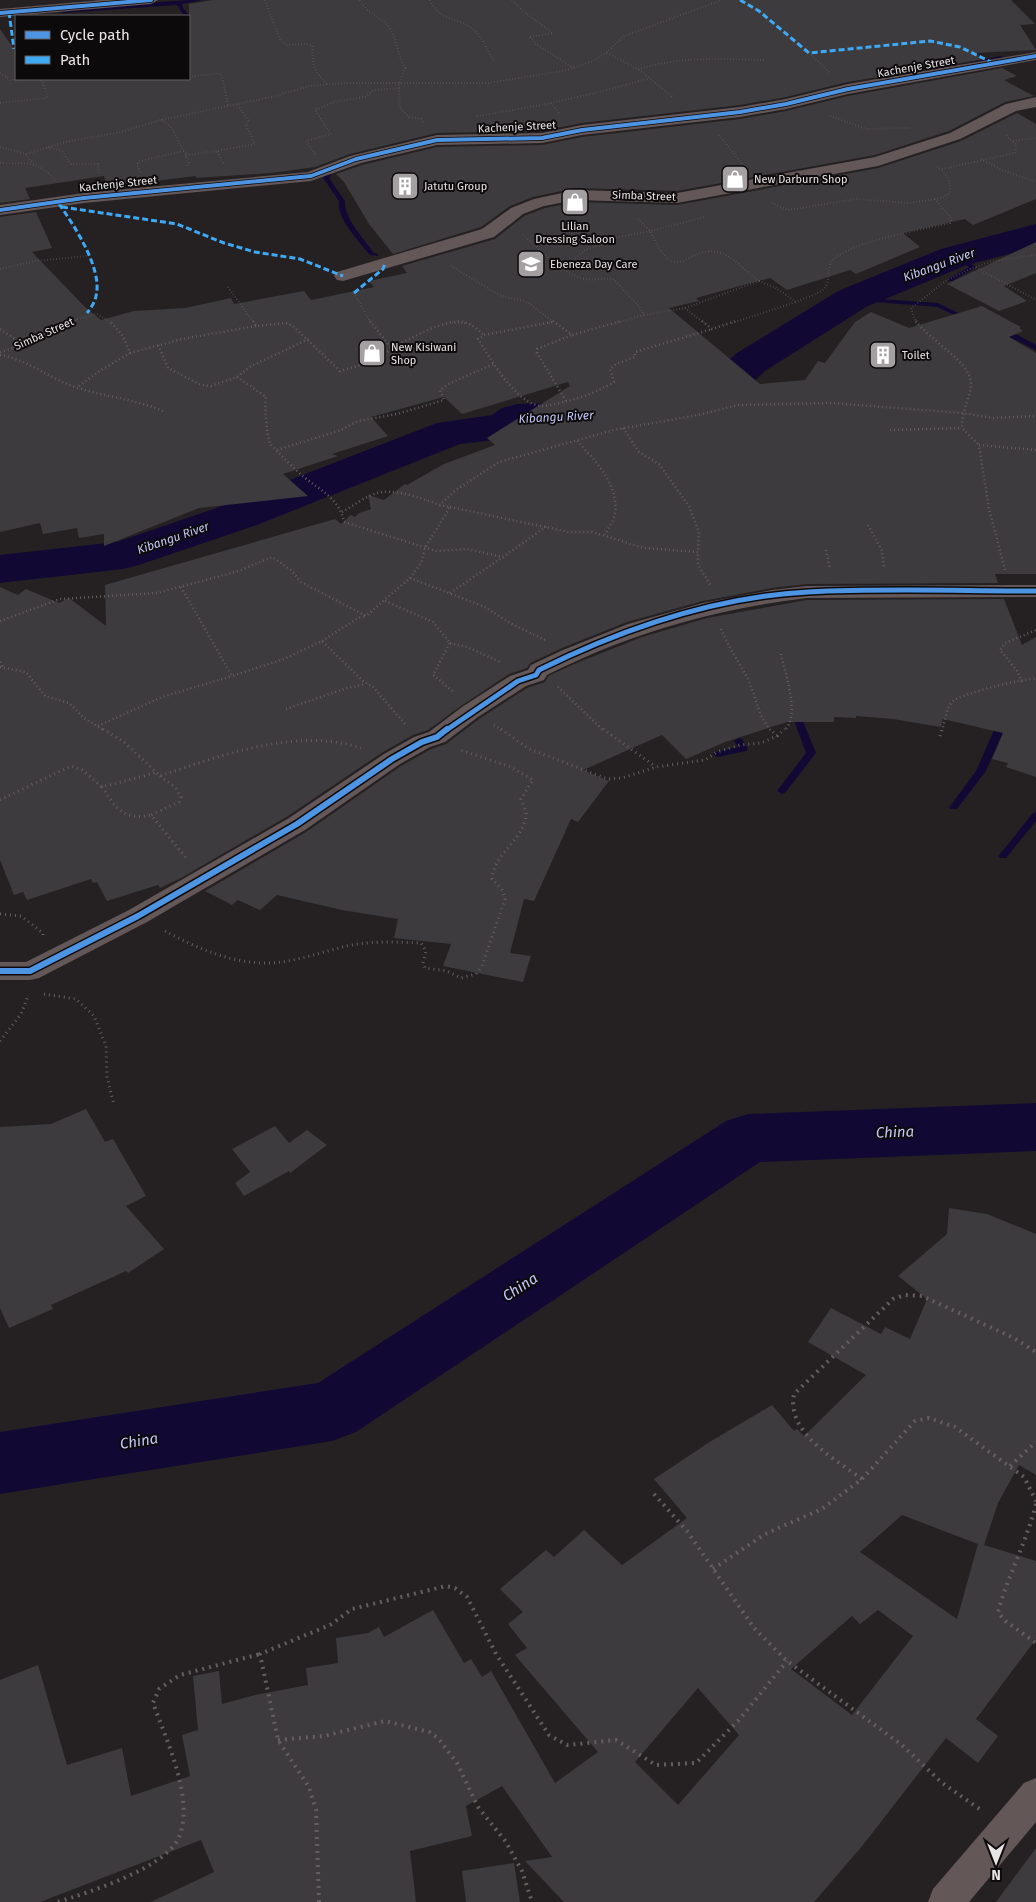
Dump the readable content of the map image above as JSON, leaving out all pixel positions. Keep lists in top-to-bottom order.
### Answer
{
  "streets": {
    "street": ["Kachenje Street", "Simba Street"]
  },
  "water": ["Kibangu River", "China"],
  "places": {
    "shop": ["New Darburn Shop", "Lilian Dressing Saloon", "New Kisiwani Shop"],
    "building": ["Jatutu Group", "Toilet"],
    "school or university": ["Ebeneza Day Care"]
  },
  "legend": ["Cycle path", "Path"],
  "north": "bottom"
}
